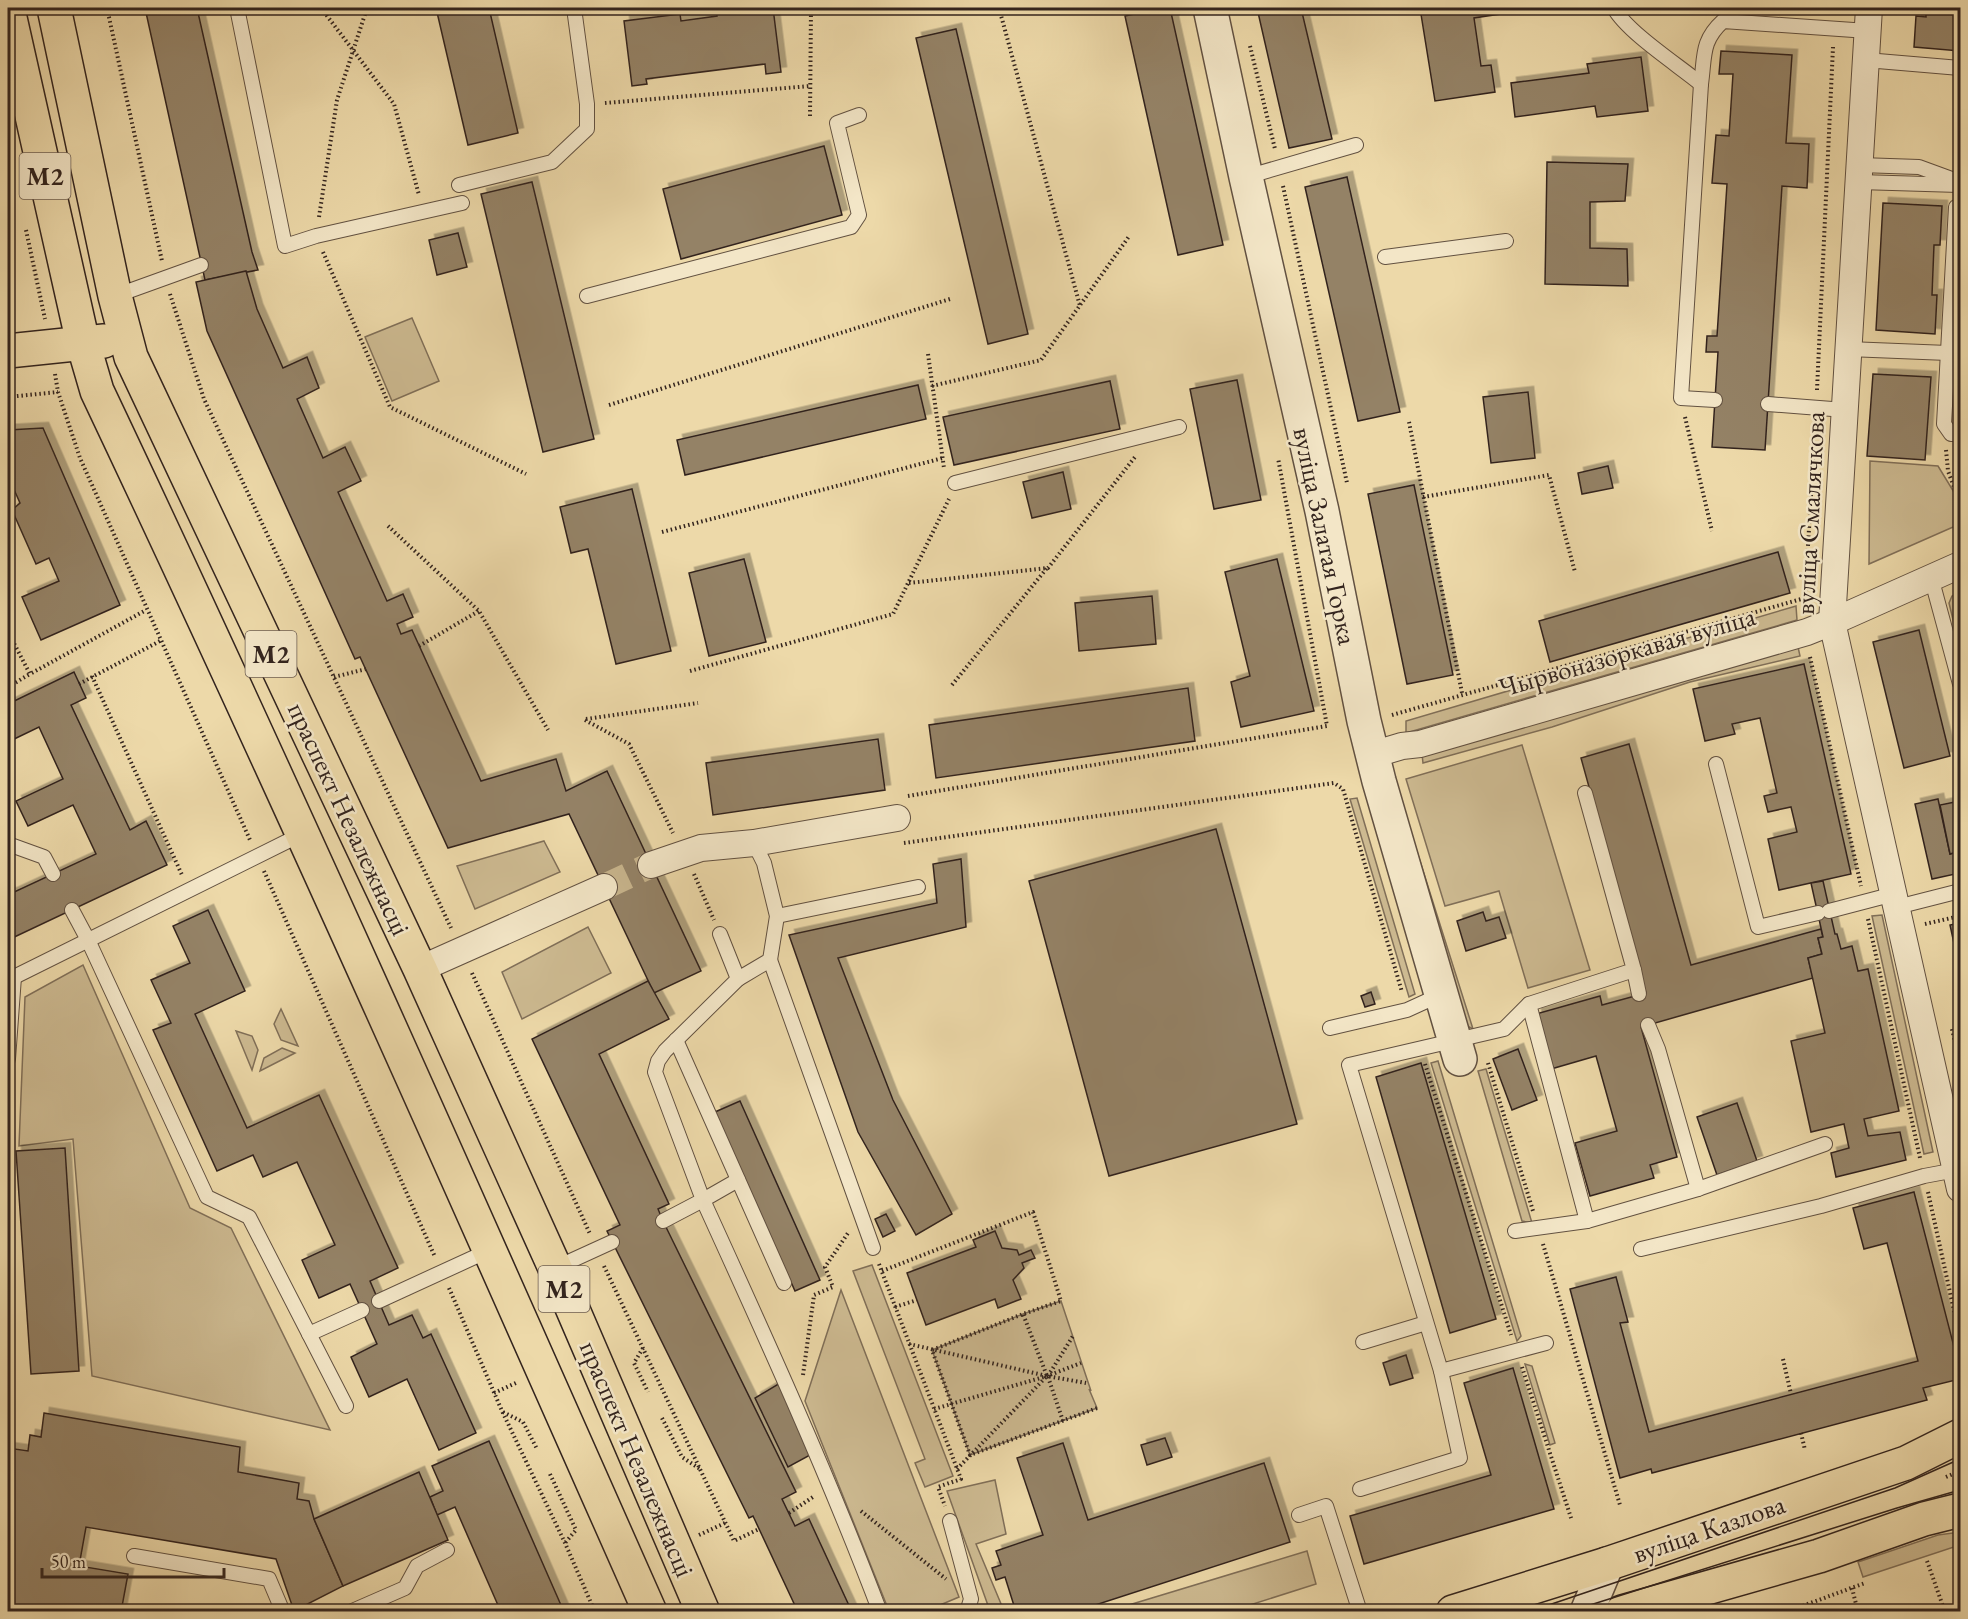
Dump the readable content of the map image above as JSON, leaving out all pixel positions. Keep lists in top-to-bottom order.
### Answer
{
  "streets": {
    "main road": ["М2", "праспект Незалежнасці", "вуліца Казлова"],
    "street": ["вуліца Смалячкова", "вуліца Залатая Горка", "Чырвоназоркавая вуліца"]
  },
  "crossings": [
    ["вуліца Смалячкова", "Чырвоназоркавая вуліца"],
    ["вуліца Залатая Горка", "Чырвоназоркавая вуліца"]
  ],
  "scale_bar": "50 m"
}
